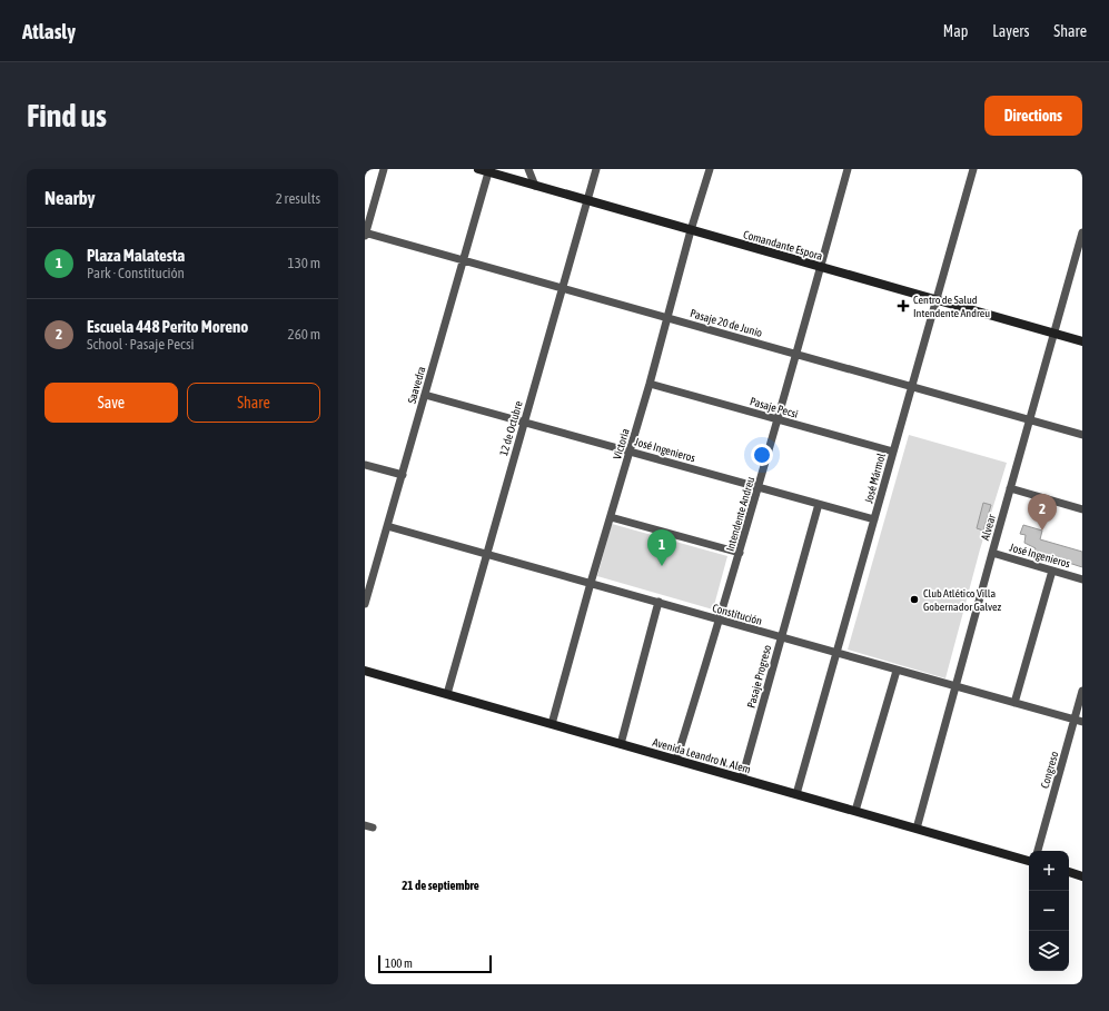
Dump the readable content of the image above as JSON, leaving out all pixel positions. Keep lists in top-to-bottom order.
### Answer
{
  "streets": {
    "street": [
      "Comandante Espora",
      "Pasaje 20 de Junio",
      "Saavedra",
      "Pasaje Pecsi",
      "12 de Octubre",
      "Victoria",
      "José Ingenieros",
      "José Mármol",
      "Intendente Andreu",
      "Alvear",
      "Constitución",
      "Pasaje Progreso",
      "Avenida Leandro N. Alem",
      "Congreso"
    ]
  },
  "crossings": [
    ["Comandante Espora", "Saavedra"],
    ["Comandante Espora", "12 de Octubre"],
    ["Comandante Espora", "Victoria"],
    ["Comandante Espora", "José Mármol"],
    ["Comandante Espora", "Intendente Andreu"],
    ["Comandante Espora", "Alvear"],
    ["Pasaje 20 de Junio", "Saavedra"],
    ["Pasaje 20 de Junio", "12 de Octubre"],
    ["Pasaje 20 de Junio", "Victoria"],
    ["Pasaje 20 de Junio", "José Mármol"],
    ["Pasaje 20 de Junio", "Intendente Andreu"],
    ["Pasaje 20 de Junio", "Alvear"],
    ["Saavedra", "José Ingenieros"],
    ["Saavedra", "Constitución"],
    ["Pasaje Pecsi", "Victoria"],
    ["Pasaje Pecsi", "José Mármol"],
    ["Pasaje Pecsi", "Intendente Andreu"],
    ["12 de Octubre", "José Ingenieros"],
    ["12 de Octubre", "Constitución"],
    ["12 de Octubre", "Avenida Leandro N. Alem"],
    ["Victoria", "José Ingenieros"],
    ["Victoria", "Constitución"],
    ["Victoria", "Avenida Leandro N. Alem"],
    ["José Ingenieros", "José Mármol"],
    ["José Ingenieros", "Intendente Andreu"],
    ["José Ingenieros", "Alvear"],
    ["José Ingenieros", "Pasaje Progreso"],
    ["José Mármol", "Constitución"],
    ["José Mármol", "Avenida Leandro N. Alem"],
    ["Intendente Andreu", "Constitución"],
    ["Intendente Andreu", "Avenida Leandro N. Alem"],
    ["Alvear", "Constitución"],
    ["Alvear", "Avenida Leandro N. Alem"],
    ["Constitución", "Pasaje Progreso"],
    ["Constitución", "Congreso"],
    ["Pasaje Progreso", "Avenida Leandro N. Alem"]
  ],
  "districts": ["21 de septiembre"],
  "places": {
    "health": ["Centro de Salud Intendente Andreu"],
    "other": ["Club Atlético Villa Gobernador Galvez"]
  },
  "scale_bar": "100 m",
  "page": {
    "header": "Atlasly",
    "nav": ["Map", "Layers", "Share"],
    "buttons": [
      "Directions",
      ["Save", "Share"]
    ],
    "title": "Find us",
    "heading": ["Nearby", "2 results"],
    "list": [
      {
        "mark": "1",
        "name": "Plaza Malatesta",
        "note": "Park · Constitución",
        "value": "130 m"
      },
      {
        "mark": "2",
        "name": "Escuela 448 Perito Moreno",
        "note": "School · Pasaje Pecsi",
        "value": "260 m"
      }
    ],
    "pins": ["2", "1"],
    "map_buttons": ["+", "−"],
    "scale": "100 m"
  }
}
